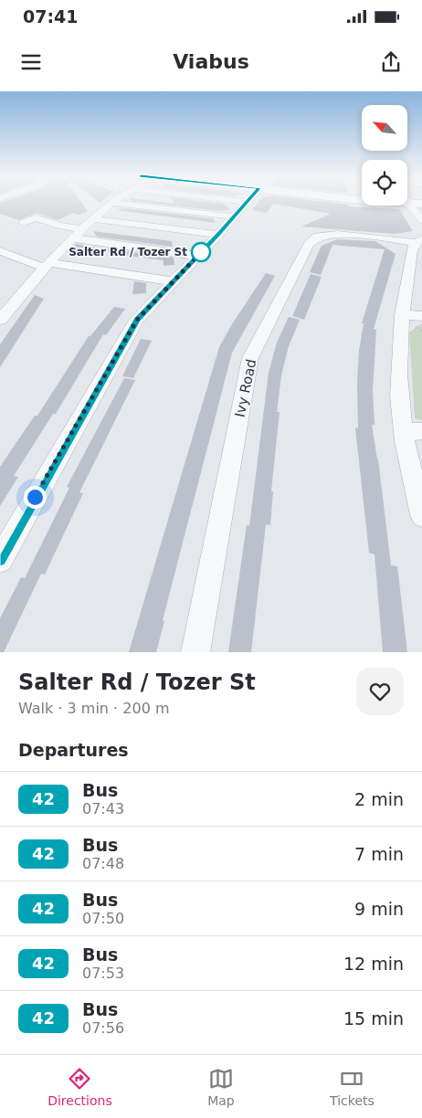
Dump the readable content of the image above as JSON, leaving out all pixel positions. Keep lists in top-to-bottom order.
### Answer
{
  "streets": {
    "street": ["Ivy Road"]
  },
  "places": ["Salter Rd / Tozer St"],
  "lines": ["bus line 42"],
  "north": "top left",
  "page": {
    "status": "07:41",
    "header": "Viabus",
    "heading": [
      ["Salter Rd / Tozer St", "Walk · 3 min · 200 m"],
      "Departures"
    ],
    "list": [
      {
        "mark": "42",
        "name": "Bus",
        "note": "07:43",
        "value": "2 min"
      },
      {
        "mark": "42",
        "name": "Bus",
        "note": "07:48",
        "value": "7 min"
      },
      {
        "mark": "42",
        "name": "Bus",
        "note": "07:50",
        "value": "9 min"
      },
      {
        "mark": "42",
        "name": "Bus",
        "note": "07:53",
        "value": "12 min"
      },
      {
        "mark": "42",
        "name": "Bus",
        "note": "07:56",
        "value": "15 min"
      }
    ],
    "tabs": ["Directions", "Map", "Tickets"]
  }
}
